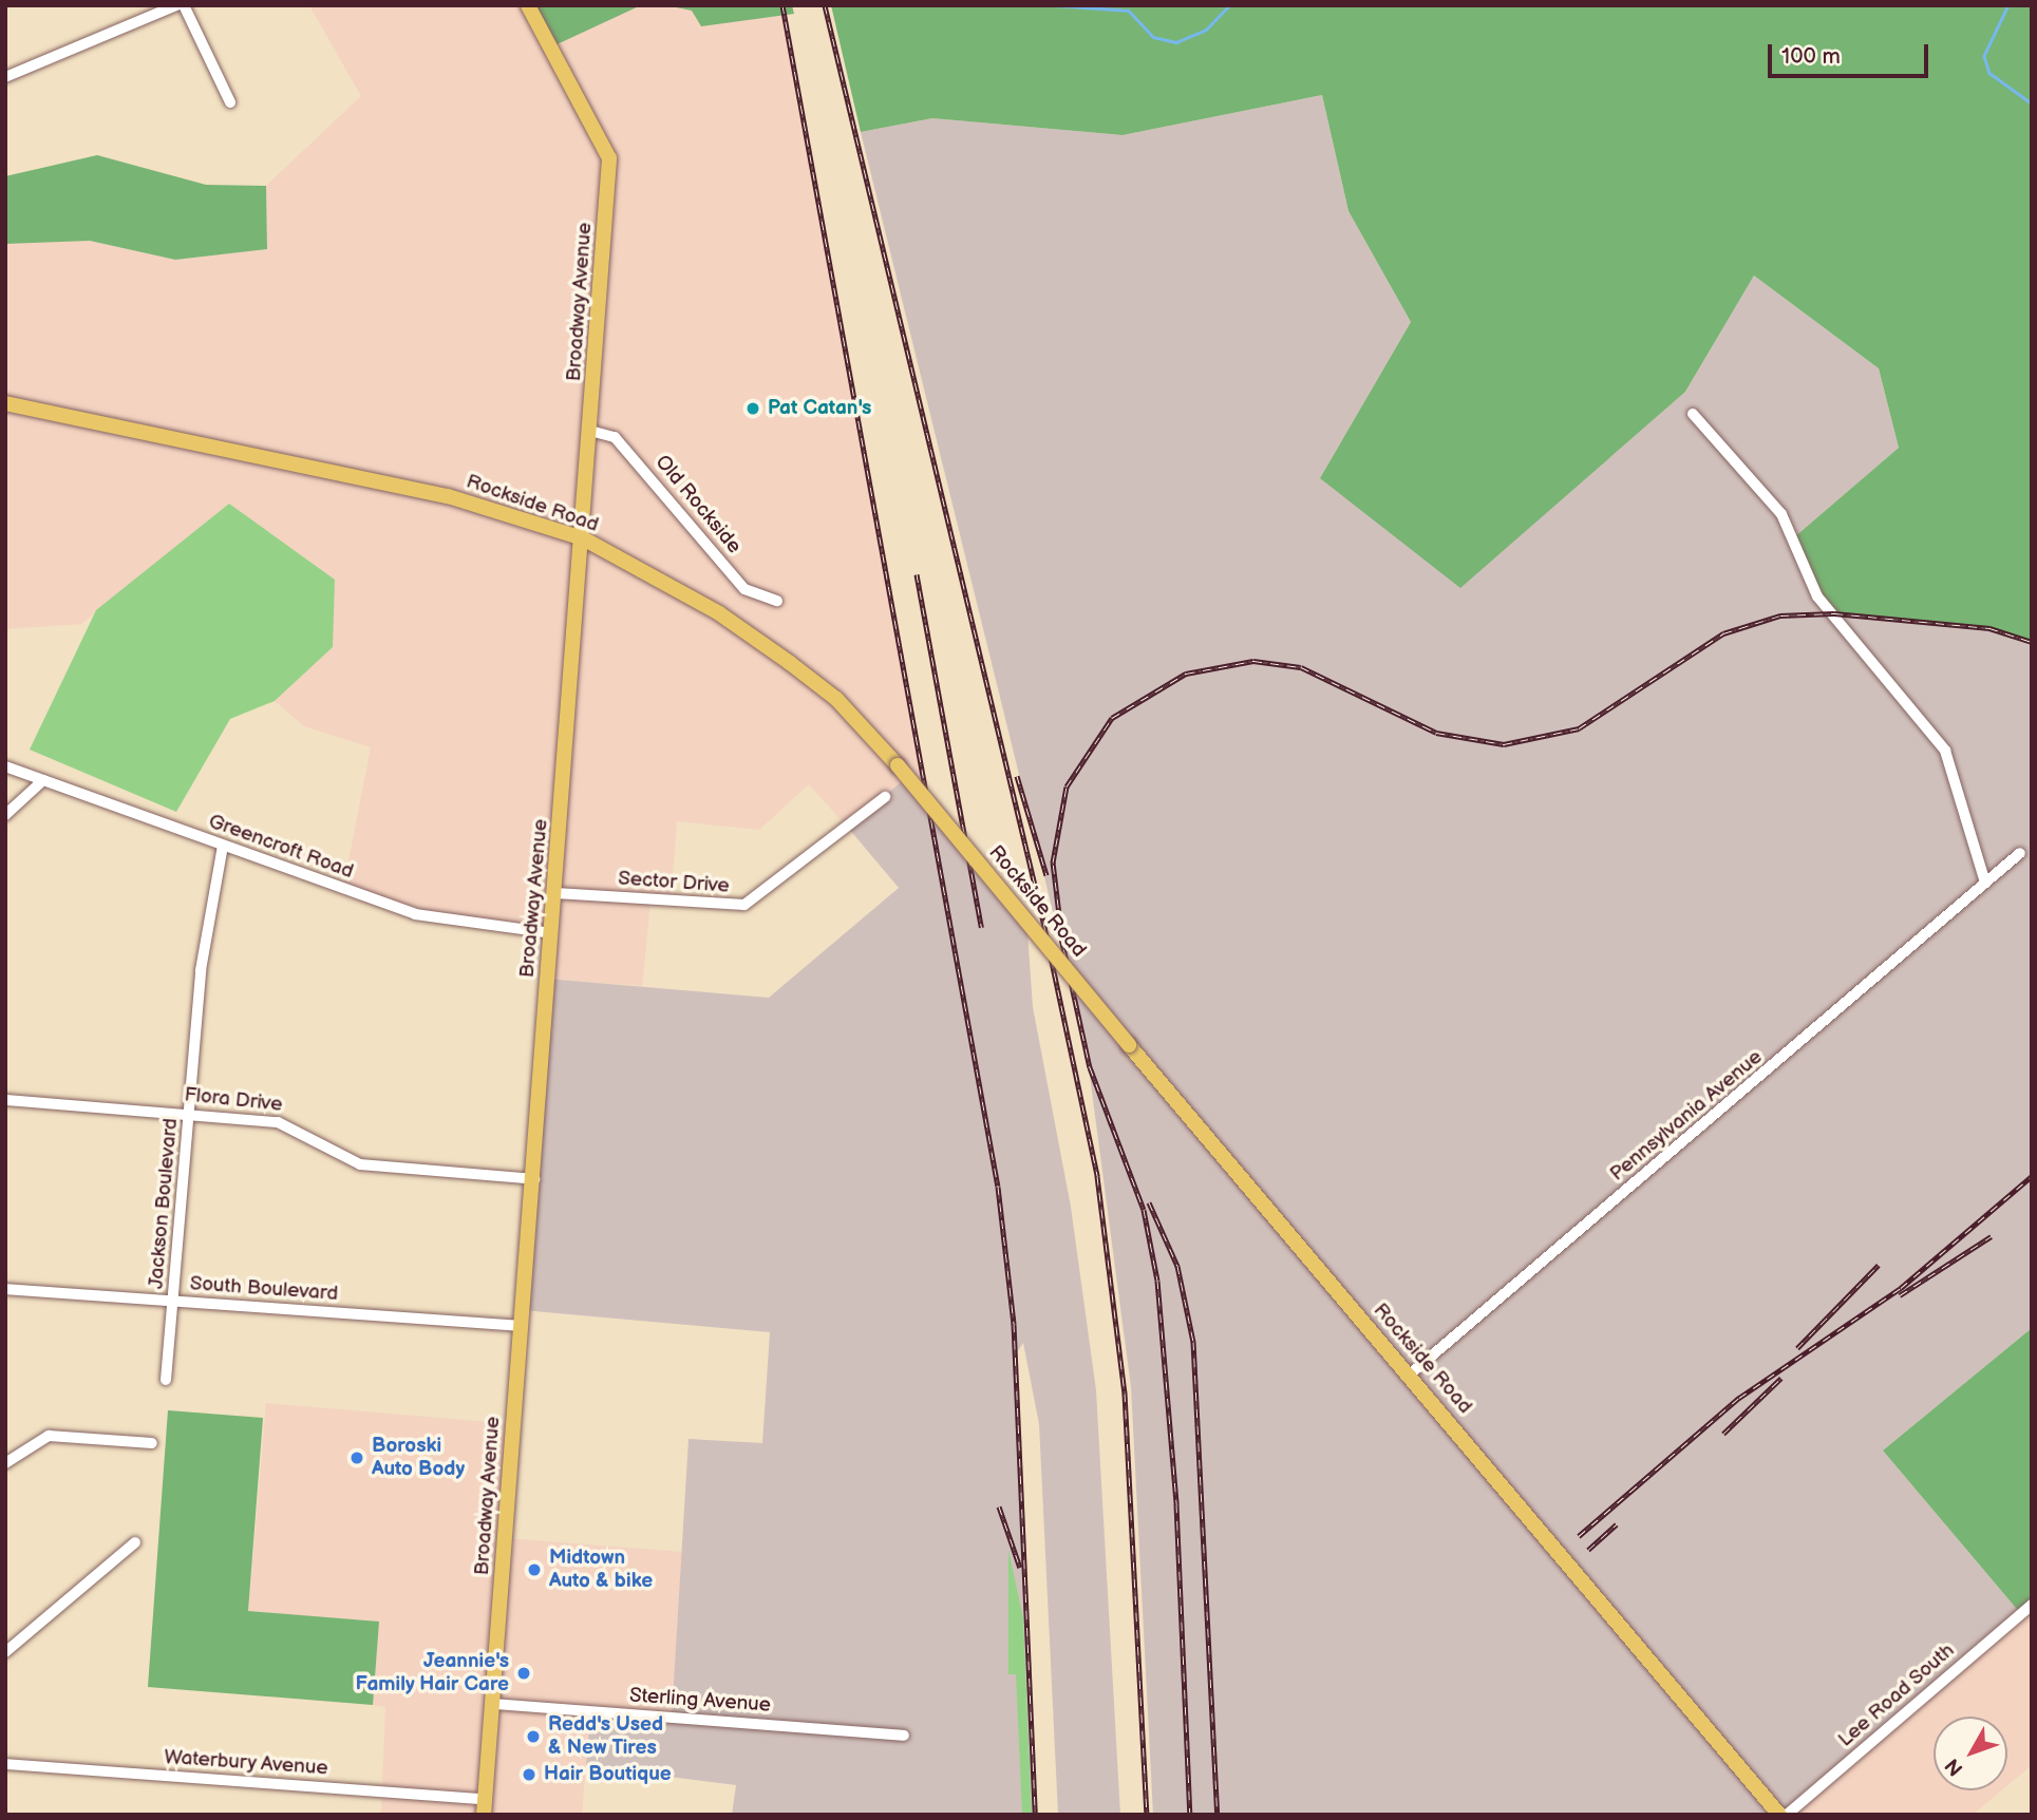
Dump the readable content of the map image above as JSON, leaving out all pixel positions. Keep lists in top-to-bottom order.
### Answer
{
  "streets": {
    "main road": ["Broadway Avenue", "Rockside Road"],
    "street": [
      "Old Rockside",
      "Greencroft Road",
      "Sector Drive",
      "Flora Drive",
      "Pennsylvania Avenue",
      "Jackson Boulevard",
      "South Boulevard",
      "Lee Road South",
      "Sterling Avenue",
      "Waterbury Avenue"
    ]
  },
  "crossings": [
    ["Broadway Avenue", "Rockside Road"],
    ["Broadway Avenue", "Old Rockside"],
    ["Broadway Avenue", "Greencroft Road"],
    ["Broadway Avenue", "Sector Drive"],
    ["Broadway Avenue", "Flora Drive"],
    ["Broadway Avenue", "South Boulevard"],
    ["Broadway Avenue", "Sterling Avenue"],
    ["Broadway Avenue", "Waterbury Avenue"],
    ["Rockside Road", "Pennsylvania Avenue"],
    ["Greencroft Road", "Jackson Boulevard"],
    ["Flora Drive", "Jackson Boulevard"],
    ["Jackson Boulevard", "South Boulevard"]
  ],
  "places": [
    "Pat Catan's",
    "Boroski Auto Body",
    "Midtown Auto & bike",
    "Jeannie's Family Hair Care",
    "Redd's Used & New Tires",
    "Hair Boutique"
  ],
  "scale_bar": "100 m",
  "north": "bottom left"
}
